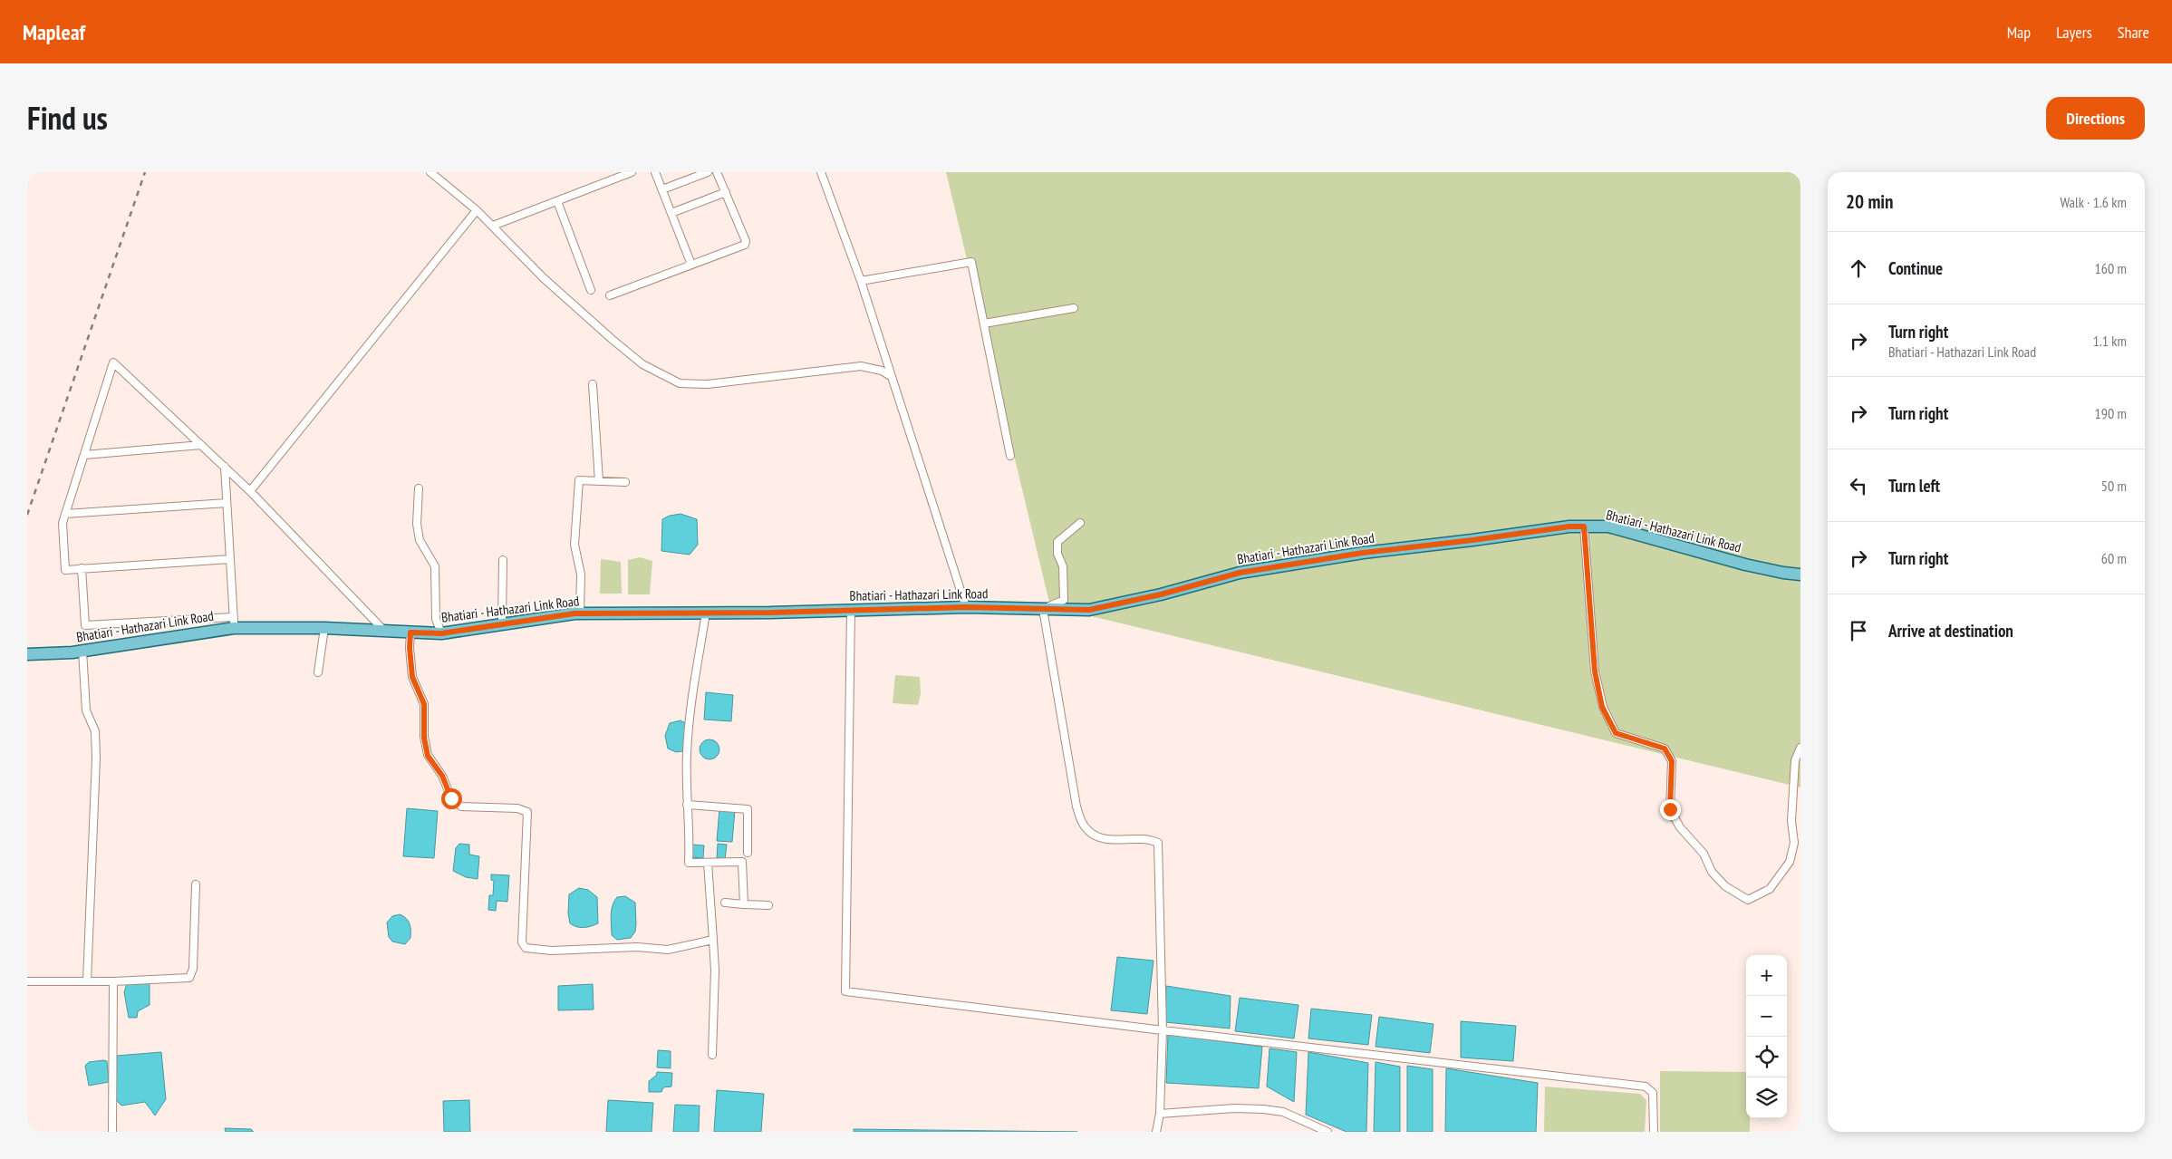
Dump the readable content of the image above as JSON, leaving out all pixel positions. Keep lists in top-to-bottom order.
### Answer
{
  "streets": {
    "main road": ["Bhatiari - Hathazari Link Road"]
  },
  "page": {
    "header": "Mapleaf",
    "nav": ["Map", "Layers", "Share"],
    "title": "Find us",
    "buttons": "Directions",
    "heading": ["20 min", "Walk · 1.6 km"],
    "list": [
      ["Continue", "160 m"],
      ["Turn right", "Bhatiari - Hathazari Link Road", "1.1 km"],
      ["Turn right", "190 m"],
      ["Turn left", "50 m"],
      ["Turn right", "60 m"],
      "Arrive at destination"
    ],
    "map_buttons": ["+", "−"]
  }
}
